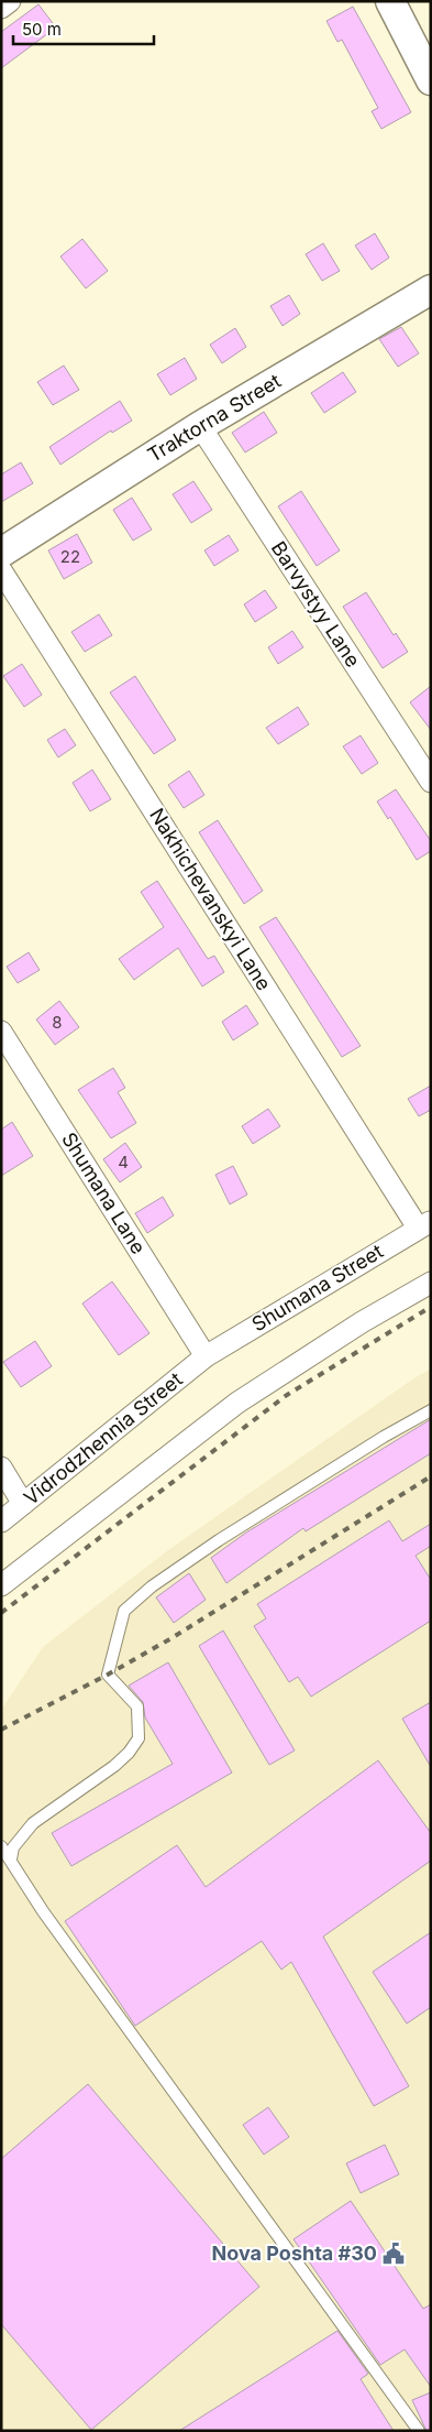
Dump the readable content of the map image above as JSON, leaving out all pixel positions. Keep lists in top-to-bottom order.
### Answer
{
  "streets": {
    "street": [
      "Traktorna Street",
      "Barvystyy Lane",
      "Nakhichevanskyi Lane",
      "Shumana Lane",
      "Shumana Street",
      "Vidrodzhennia Street"
    ]
  },
  "crossings": [
    ["Traktorna Street", "Barvystyy Lane"],
    ["Nakhichevanskyi Lane", "Shumana Street"],
    ["Shumana Lane", "Shumana Street"],
    ["Shumana Lane", "Vidrodzhennia Street"],
    ["Shumana Street", "Vidrodzhennia Street"]
  ],
  "places": {
    "public building": ["Nova Poshta #30"]
  },
  "house_numbers": ["22", "8", "4"],
  "scale_bar": "50 m"
}
